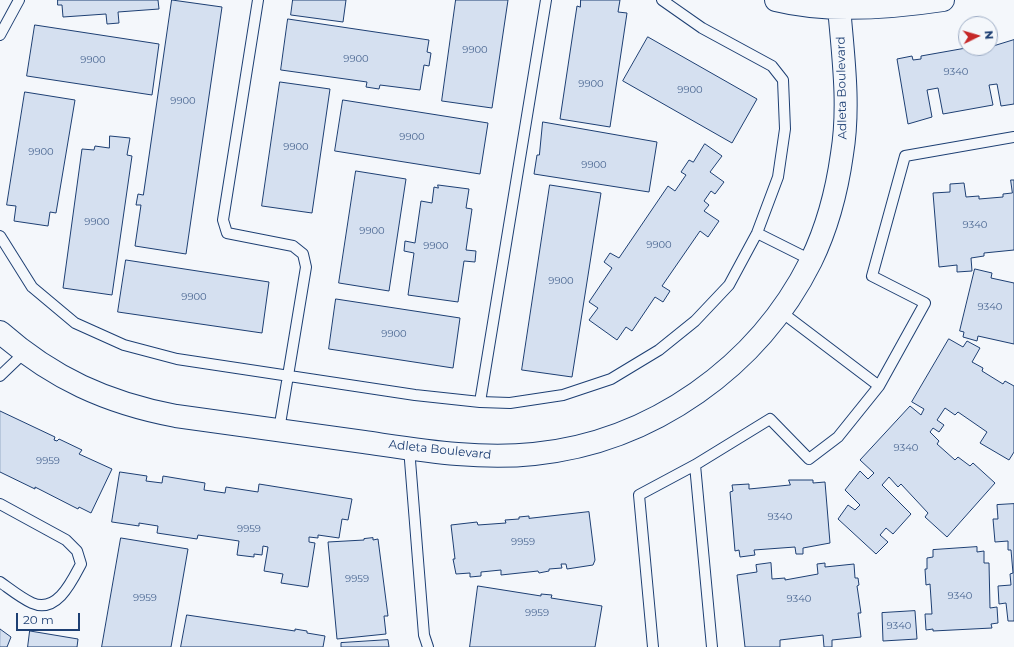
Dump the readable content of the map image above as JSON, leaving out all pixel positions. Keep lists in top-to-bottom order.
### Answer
{
  "streets": {
    "street": ["Adleta Boulevard"]
  },
  "house_numbers": [
    "9900",
    "9900",
    "9900",
    "9340",
    "9900",
    "9900",
    "9900",
    "9900",
    "9900",
    "9900",
    "9900",
    "9900",
    "9340",
    "9900",
    "9900",
    "9900",
    "9900",
    "9900",
    "9340",
    "9900",
    "9340",
    "9959",
    "9340",
    "9959",
    "9959",
    "9959",
    "9340",
    "9959",
    "9340",
    "9959",
    "9340"
  ],
  "scale_bar": "20 m",
  "north": "right"
}
